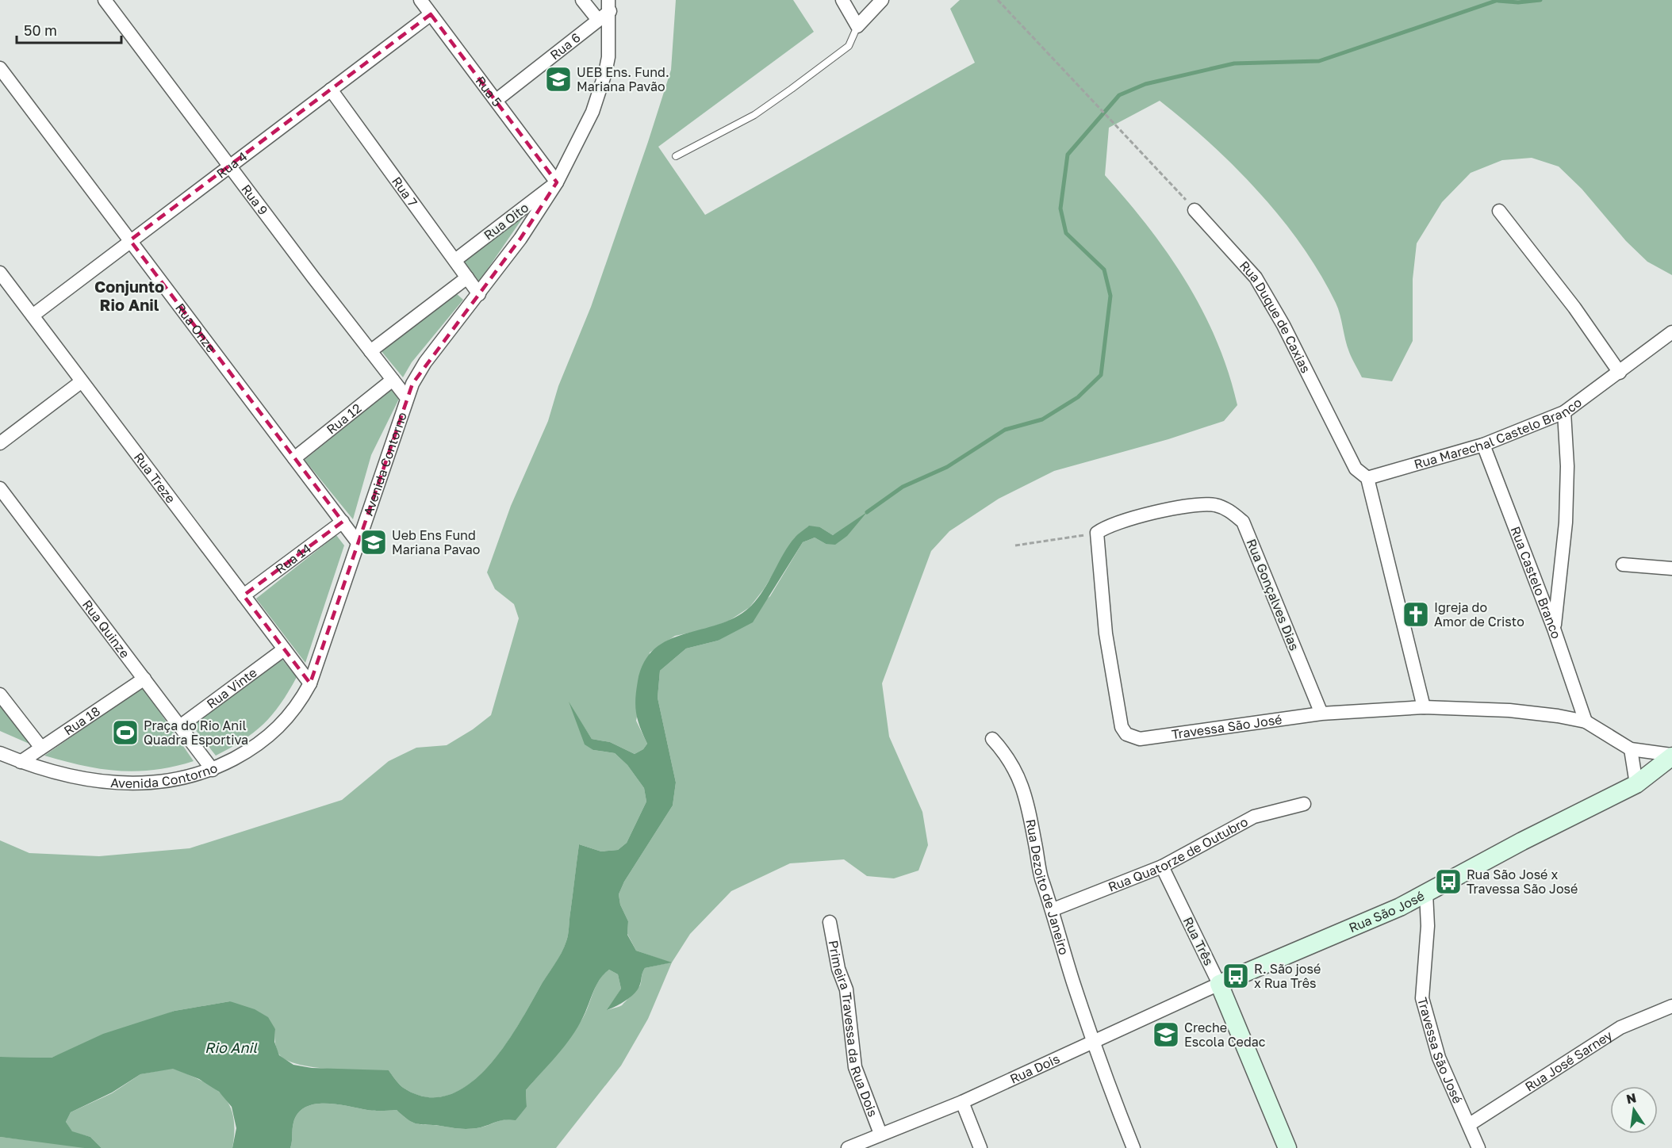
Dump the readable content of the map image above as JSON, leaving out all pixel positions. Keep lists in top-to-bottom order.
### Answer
{
  "streets": {
    "street": [
      "Rua 6",
      "Rua 5",
      "Rua 4",
      "Rua 7",
      "Rua 9",
      "Rua Oito",
      "Rua Duque de Caxias",
      "Rua Onze",
      "Rua 12",
      "Rua Marechal Castelo Branco",
      "Avenida Contorno",
      "Rua Treze",
      "Rua 14",
      "Rua Castelo Branco",
      "Rua Gonçalves Dias",
      "Rua Quinze",
      "Rua Vinte",
      "Rua 18",
      "Travessa São José",
      "Rua Quatorze de Outubro",
      "Rua Dezoito de Janeiro",
      "Rua São José",
      "Rua Três",
      "Primeira Travessa da Rua Dois",
      "Rua José Sarney",
      "Rua Dois"
    ]
  },
  "crossings": [
    ["Rua 6", "Rua 5"],
    ["Rua 6", "Avenida Contorno"],
    ["Rua 5", "Rua 4"],
    ["Rua 5", "Rua Oito"],
    ["Rua 5", "Avenida Contorno"],
    ["Rua 4", "Rua 7"],
    ["Rua 4", "Rua 9"],
    ["Rua 4", "Rua Onze"],
    ["Rua 4", "Rua Treze"],
    ["Rua 7", "Rua Oito"],
    ["Rua 7", "Avenida Contorno"],
    ["Rua 9", "Rua 12"],
    ["Rua 9", "Avenida Contorno"],
    ["Rua Oito", "Avenida Contorno"],
    ["Rua Duque de Caxias", "Rua Marechal Castelo Branco"],
    ["Rua Duque de Caxias", "Travessa São José"],
    ["Rua Onze", "Rua 12"],
    ["Rua Onze", "Avenida Contorno"],
    ["Rua Onze", "Rua 14"],
    ["Rua Marechal Castelo Branco", "Rua Castelo Branco"],
    ["Avenida Contorno", "Rua Treze"],
    ["Avenida Contorno", "Rua Quinze"],
    ["Avenida Contorno", "Rua 18"],
    ["Rua Treze", "Rua 14"],
    ["Rua Treze", "Rua Vinte"],
    ["Rua Castelo Branco", "Travessa São José"],
    ["Rua Gonçalves Dias", "Travessa São José"],
    ["Rua Quinze", "Rua Vinte"],
    ["Rua Quinze", "Rua 18"],
    ["Travessa São José", "Rua São José"],
    ["Travessa São José", "Rua José Sarney"],
    ["Rua Quatorze de Outubro", "Rua Dezoito de Janeiro"],
    ["Rua Quatorze de Outubro", "Rua Três"],
    ["Rua Dezoito de Janeiro", "Rua Dois"],
    ["Rua São José", "Rua Três"],
    ["Rua São José", "Rua Dois"],
    ["Rua Três", "Rua Dois"],
    ["Primeira Travessa da Rua Dois", "Rua Dois"]
  ],
  "districts": ["Conjunto Rio Anil"],
  "water": ["Rio Anil"],
  "places": {
    "school or university": ["UEB Ens. Fund. Mariana Pavão", "Ueb Ens Fund Mariana Pavao", "Creche Escola Cedac"],
    "church": ["Igreja do Amor de Cristo"],
    "sports": ["Praça do Rio Anil Quadra Esportiva"],
    "bus stop": ["Rua São José x Travessa São José", "R. São josé x Rua Três"]
  },
  "scale_bar": "50 m",
  "north": "top"
}
